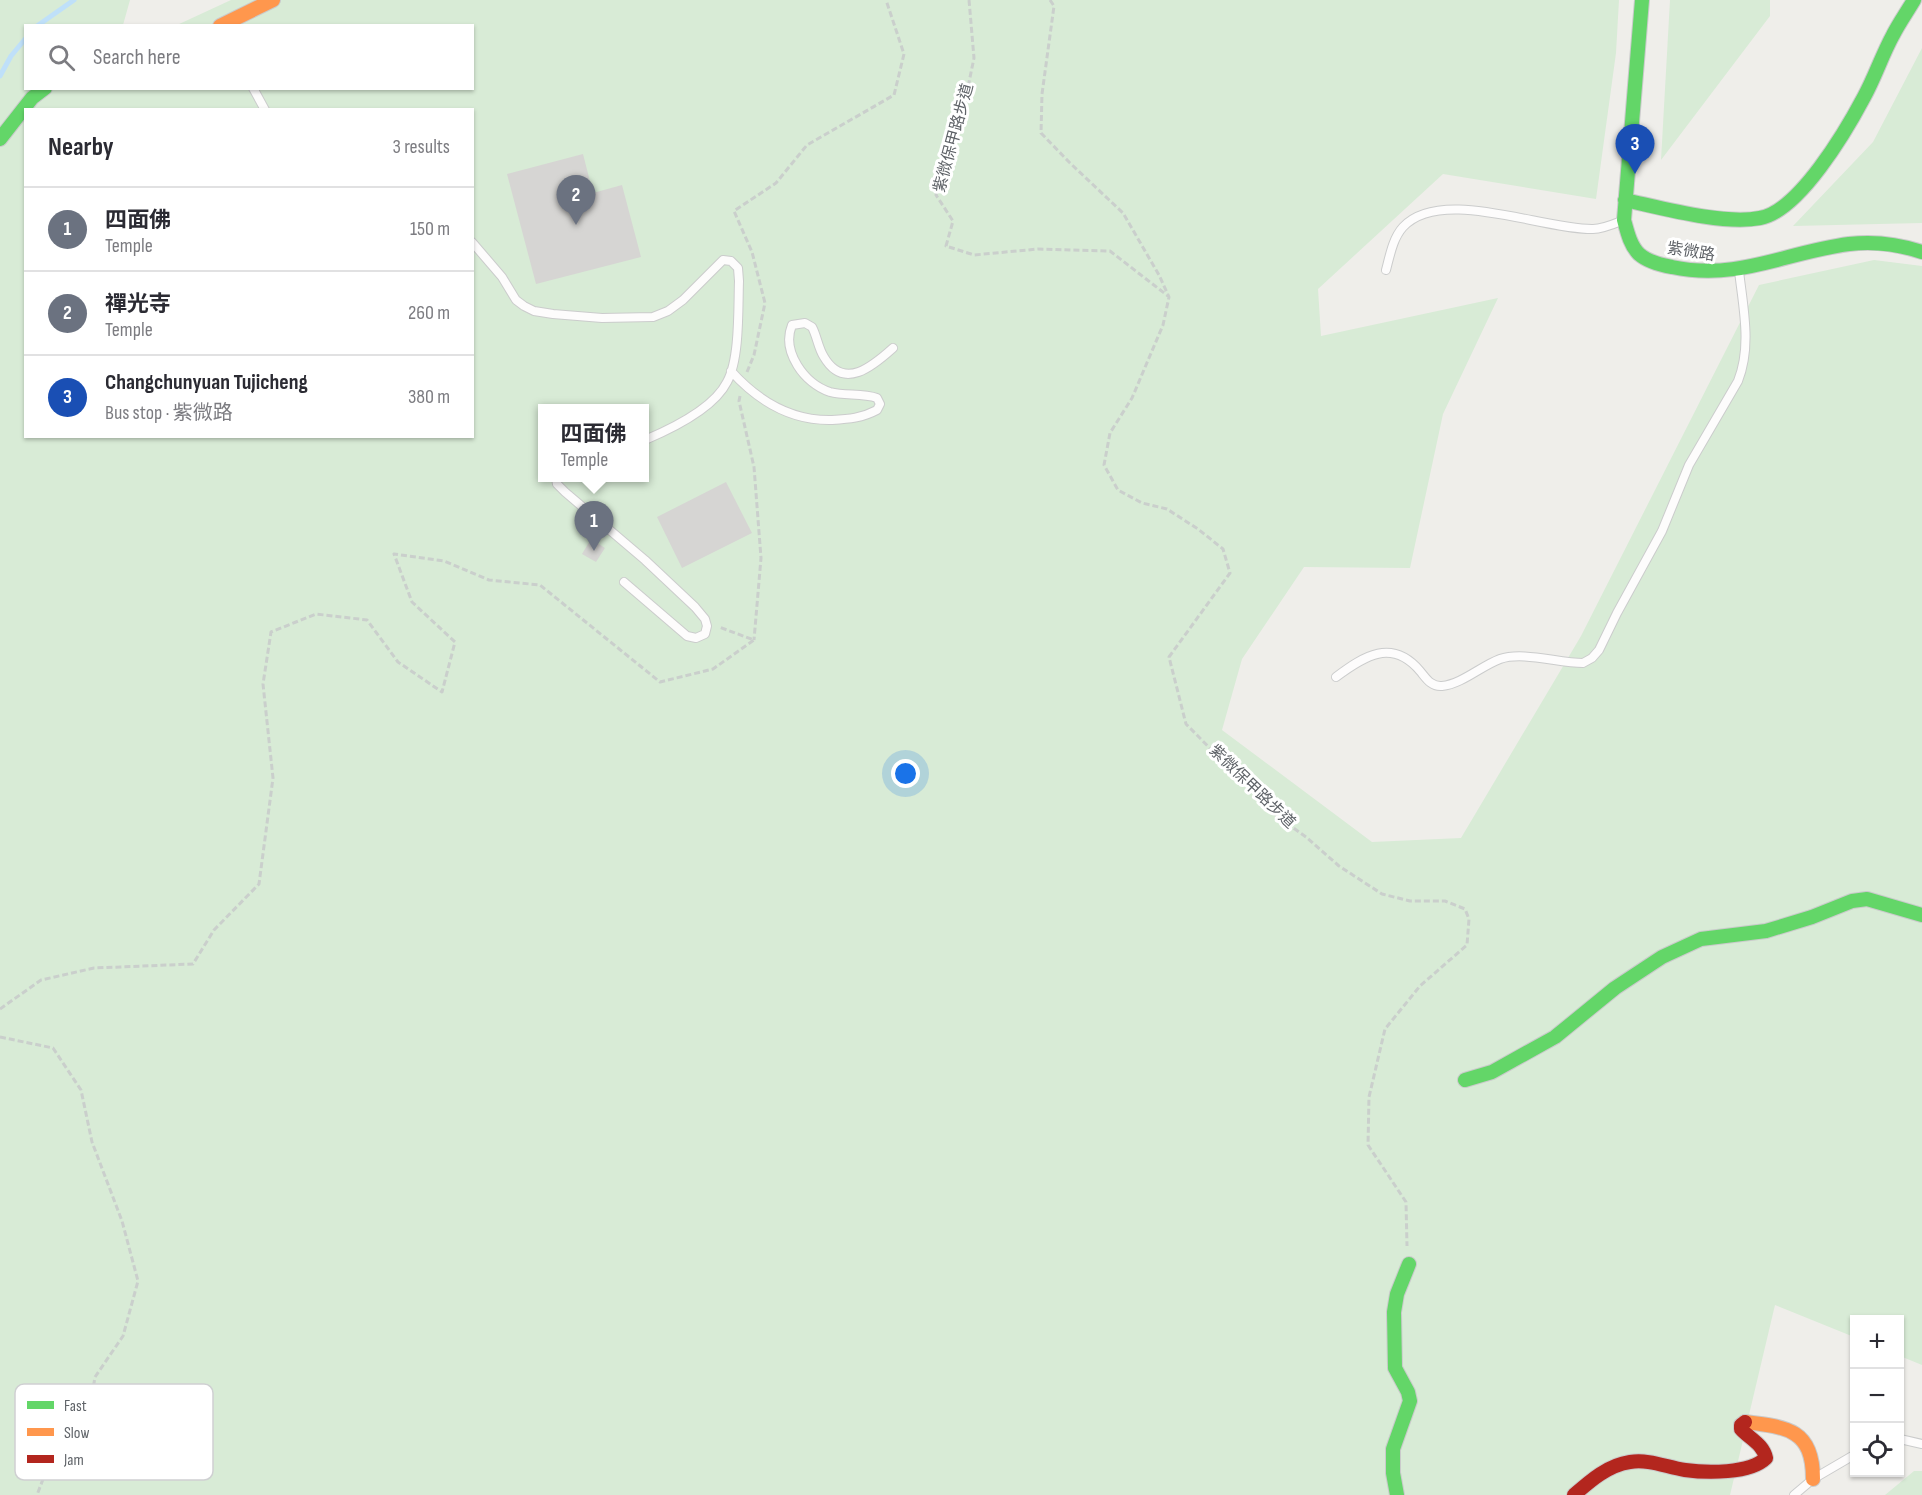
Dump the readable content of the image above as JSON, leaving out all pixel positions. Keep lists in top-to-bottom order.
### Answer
{
  "streets": {
    "street": ["紫微路"],
    "path": ["紫微保甲路步道"]
  },
  "legend": ["Fast", "Slow", "Jam"],
  "page": {
    "search": "Search here",
    "heading": ["Nearby", "3 results"],
    "pins": ["3", "2", "1"],
    "list": [
      {
        "mark": "1",
        "name": "四面佛",
        "note": "Temple",
        "value": "150 m"
      },
      {
        "mark": "2",
        "name": "禪光寺",
        "note": "Temple",
        "value": "260 m"
      },
      {
        "mark": "3",
        "name": "Changchunyuan Tujicheng",
        "note": "Bus stop · 紫微路",
        "value": "380 m"
      }
    ],
    "popup": ["四面佛", "Temple"],
    "map_buttons": ["+", "−"]
  }
}
